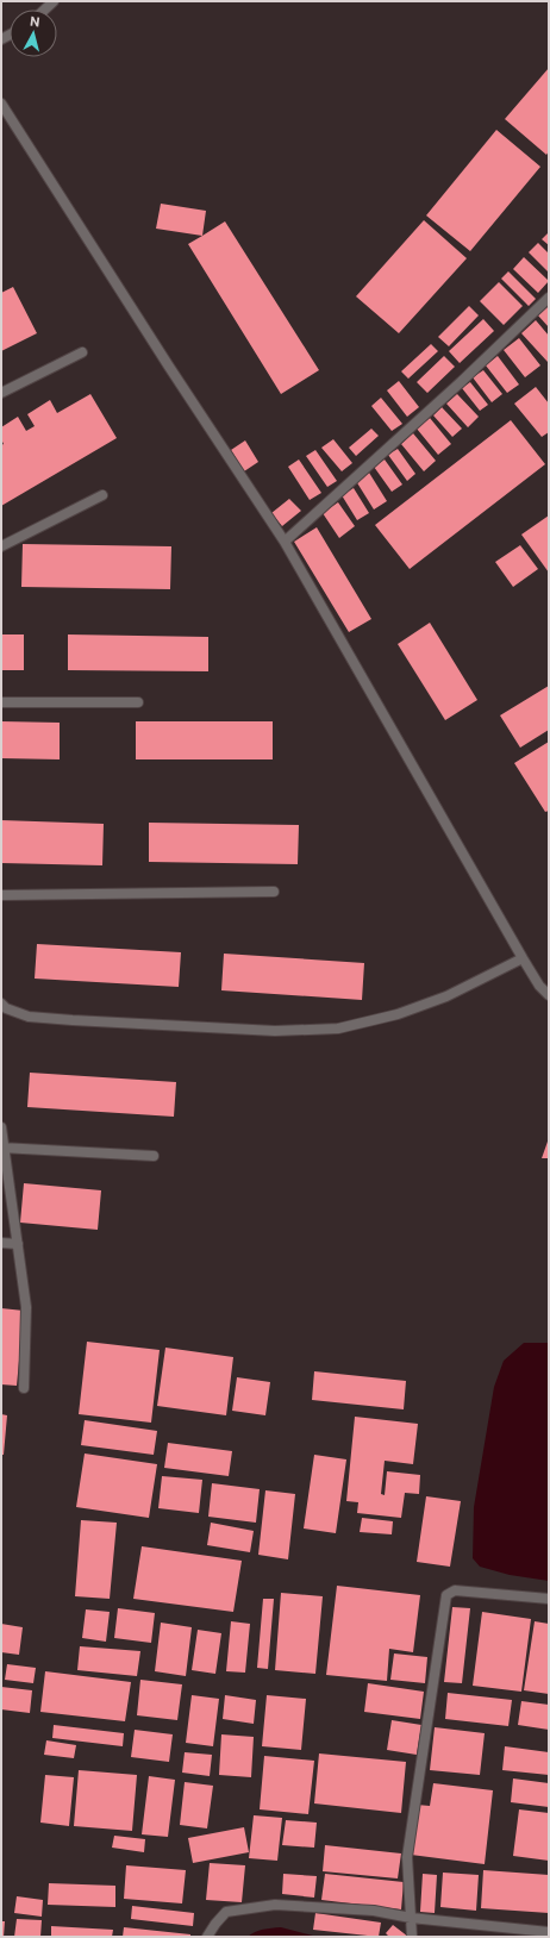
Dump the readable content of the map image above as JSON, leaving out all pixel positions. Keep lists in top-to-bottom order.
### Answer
{
  "north": "top"
}
